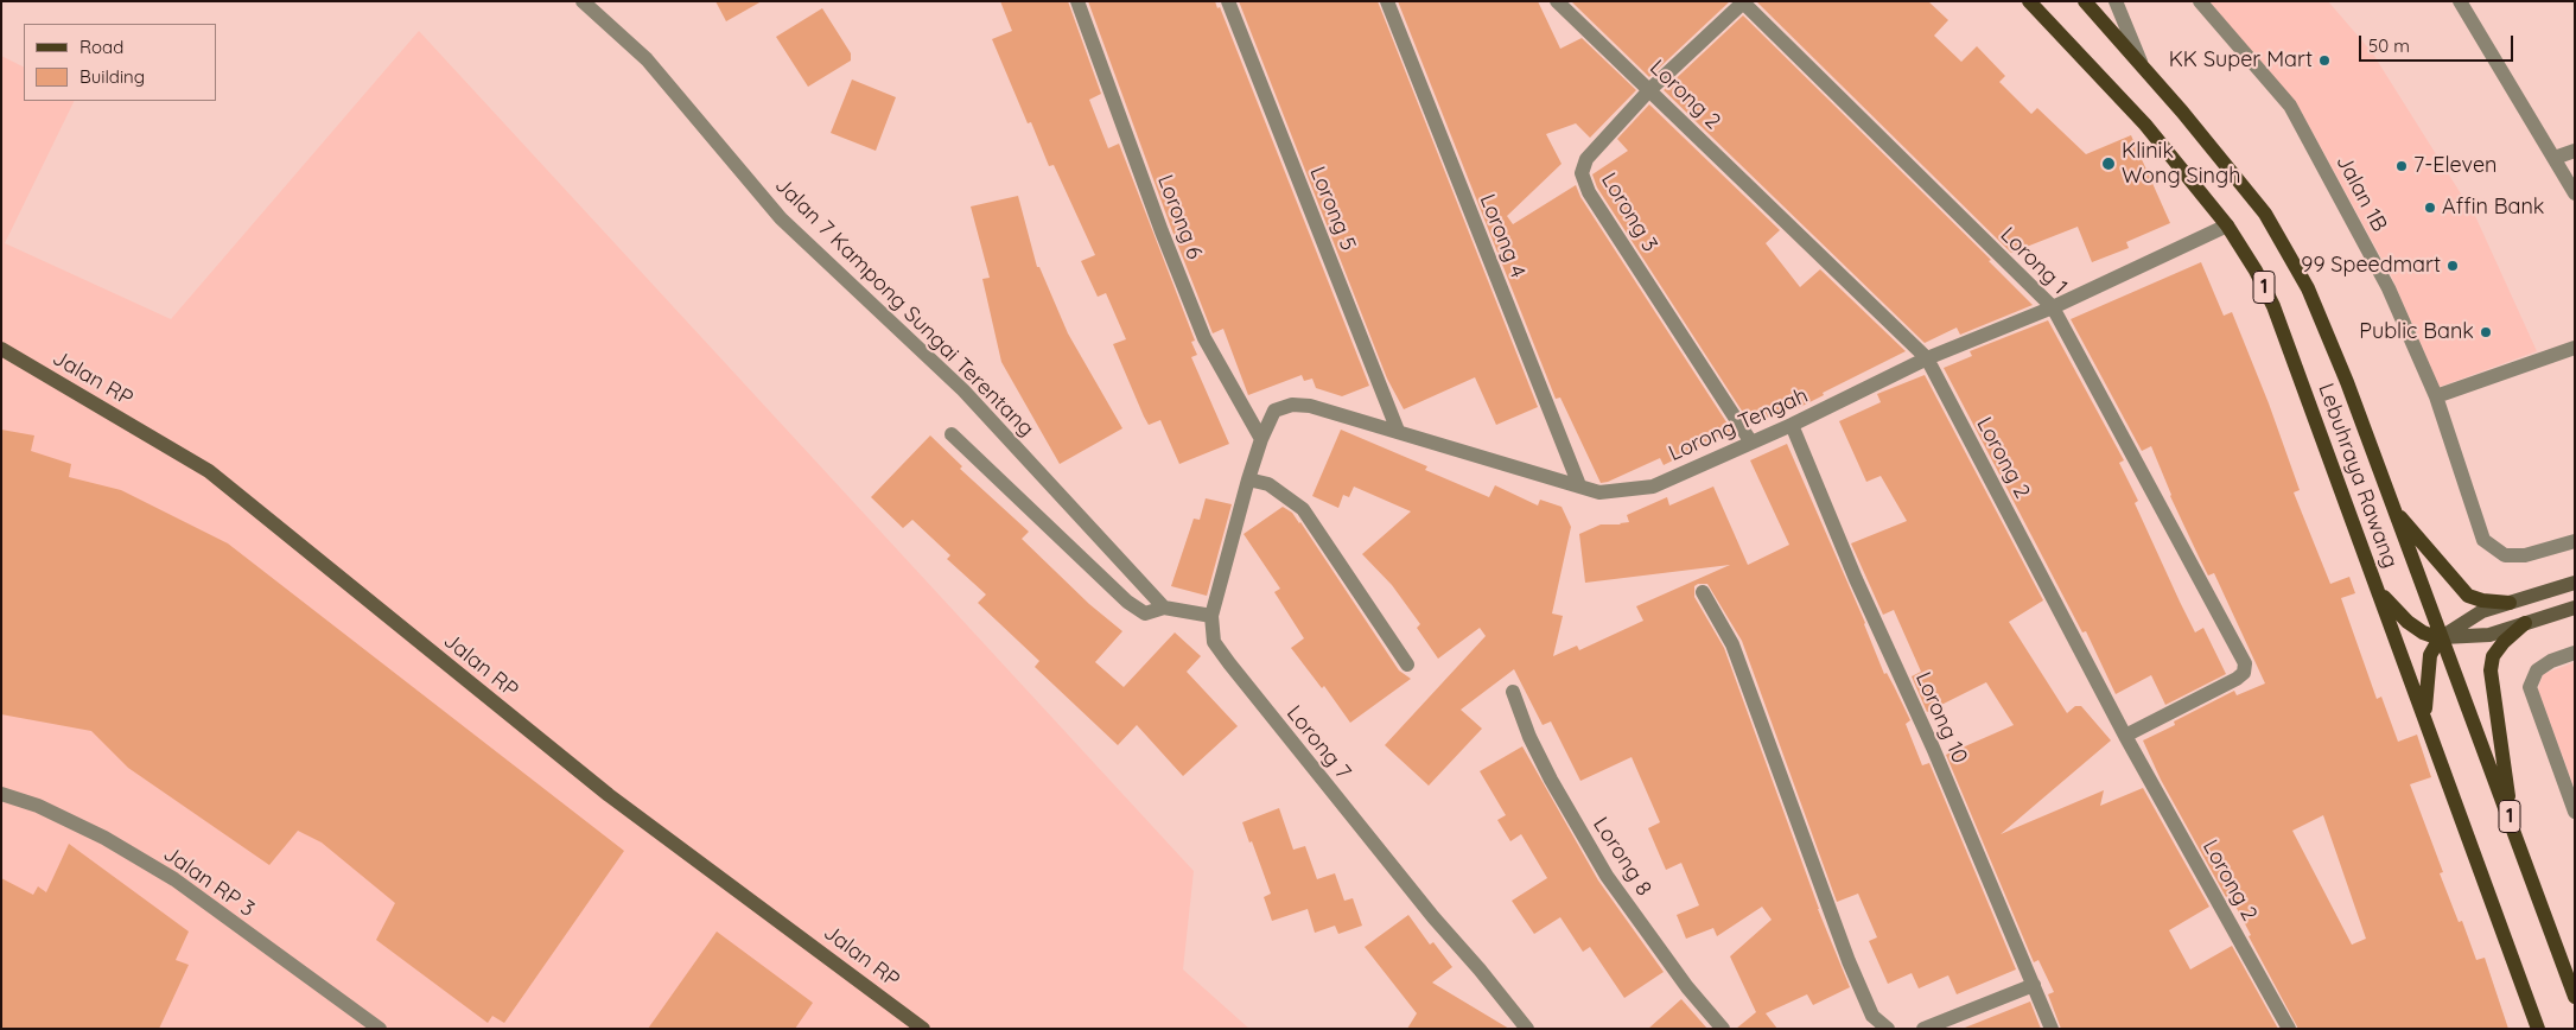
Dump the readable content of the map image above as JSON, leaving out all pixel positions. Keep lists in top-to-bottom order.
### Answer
{
  "streets": {
    "main road": ["1", "Lebuhraya Rawang"],
    "street": [
      "Lorong 2",
      "Jalan 1B",
      "Lorong 5",
      "Lorong 3",
      "Lorong 6",
      "Lorong 4",
      "Lorong 1",
      "Jalan 7 Kampong Sungai Terentang",
      "Jalan RP",
      "Lorong Tengah",
      "Lorong 10",
      "Lorong 7",
      "Lorong 8",
      "Jalan RP 3"
    ]
  },
  "crossings": [
    ["Lorong 2", "Lorong 3"],
    ["Lorong 2", "Lorong 1"],
    ["Lorong 2", "Lorong Tengah"],
    ["Lorong 5", "Lorong Tengah"],
    ["Lorong 3", "Lorong 1"],
    ["Lorong 3", "Lorong Tengah"],
    ["Lorong 6", "Lorong Tengah"],
    ["Lorong 6", "Lorong 7"],
    ["Lorong 4", "Lorong Tengah"],
    ["Lorong 1", "Lorong Tengah"],
    ["Lorong Tengah", "Lebuhraya Rawang"],
    ["Lorong Tengah", "Lorong 10"],
    ["Lorong Tengah", "Lorong 7"]
  ],
  "places": [
    "KK Super Mart",
    "Klinik Wong Singh",
    "7-Eleven",
    "Affin Bank",
    "99 Speedmart",
    "Public Bank"
  ],
  "legend": ["Road", "Building"],
  "scale_bar": "50 m"
}
